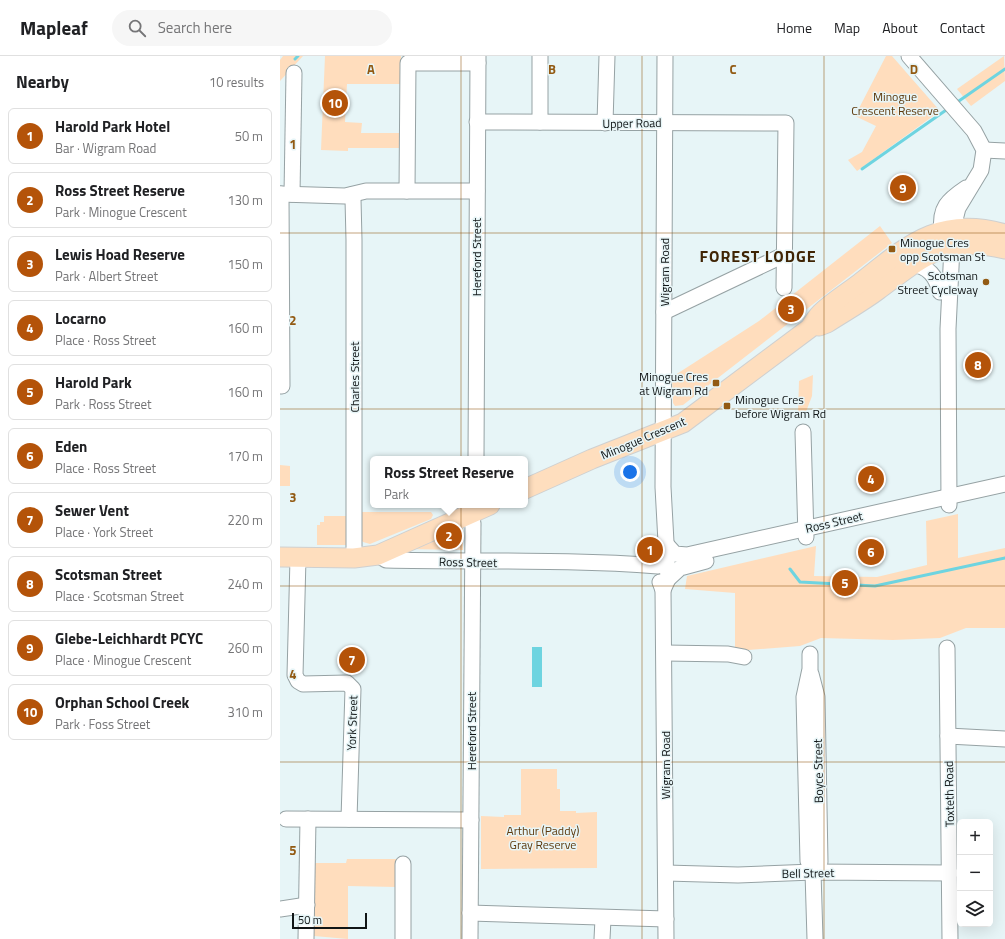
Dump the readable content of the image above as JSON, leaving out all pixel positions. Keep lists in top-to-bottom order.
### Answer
{
  "streets": {
    "main road": ["Minogue Crescent", "Ross Street"],
    "street": [
      "Upper Road",
      "Hereford Street",
      "Wigram Road",
      "Charles Street",
      "York Street",
      "Boyce Street",
      "Toxteth Road",
      "Bell Street"
    ]
  },
  "crossings": [
    ["Upper Road", "Hereford Street"],
    ["Upper Road", "Wigram Road"],
    ["Hereford Street", "Ross Street"],
    ["Wigram Road", "Minogue Crescent"],
    ["Wigram Road", "Ross Street"],
    ["Wigram Road", "Bell Street"],
    ["Charles Street", "Ross Street"],
    ["Ross Street", "York Street"],
    ["Boyce Street", "Bell Street"],
    ["Toxteth Road", "Bell Street"]
  ],
  "districts": ["FOREST LODGE"],
  "parks": ["Minogue Crescent Reserve", "Arthur (Paddy) Gray Reserve"],
  "places": {
    "transit": ["Minogue Cres opp Scotsman St", "Minogue Cres at Wigram Rd", "Minogue Cres before Wigram Rd"],
    "other": ["Scotsman Street Cycleway"]
  },
  "scale_bar": "50 m",
  "page": {
    "header": "Mapleaf",
    "search": "Search here",
    "nav": [
      "Home",
      "Map",
      "About",
      "Contact"
    ],
    "heading": ["Nearby", "10 results"],
    "pins": [
      "10",
      "9",
      "3",
      "8",
      "4",
      "2",
      "1",
      "6",
      "5",
      "7"
    ],
    "list": [
      {
        "mark": "1",
        "name": "Harold Park Hotel",
        "note": "Bar · Wigram Road",
        "value": "50 m"
      },
      {
        "mark": "2",
        "name": "Ross Street Reserve",
        "note": "Park · Minogue Crescent",
        "value": "130 m"
      },
      {
        "mark": "3",
        "name": "Lewis Hoad Reserve",
        "note": "Park · Albert Street",
        "value": "150 m"
      },
      {
        "mark": "4",
        "name": "Locarno",
        "note": "Place · Ross Street",
        "value": "160 m"
      },
      {
        "mark": "5",
        "name": "Harold Park",
        "note": "Park · Ross Street",
        "value": "160 m"
      },
      {
        "mark": "6",
        "name": "Eden",
        "note": "Place · Ross Street",
        "value": "170 m"
      },
      {
        "mark": "7",
        "name": "Sewer Vent",
        "note": "Place · York Street",
        "value": "220 m"
      },
      {
        "mark": "8",
        "name": "Scotsman Street",
        "note": "Place · Scotsman Street",
        "value": "240 m"
      },
      {
        "mark": "9",
        "name": "Glebe-Leichhardt PCYC",
        "note": "Place · Minogue Crescent",
        "value": "260 m"
      },
      {
        "mark": "10",
        "name": "Orphan School Creek",
        "note": "Park · Foss Street",
        "value": "310 m"
      }
    ],
    "popup": ["Ross Street Reserve", "Park"],
    "map_buttons": ["+", "−"],
    "scale": "50 m"
  },
  "grid": {
    "columns": [
      "A",
      "B",
      "C",
      "D"
    ],
    "rows": [
      "1",
      "2",
      "3",
      "4",
      "5"
    ]
  }
}
